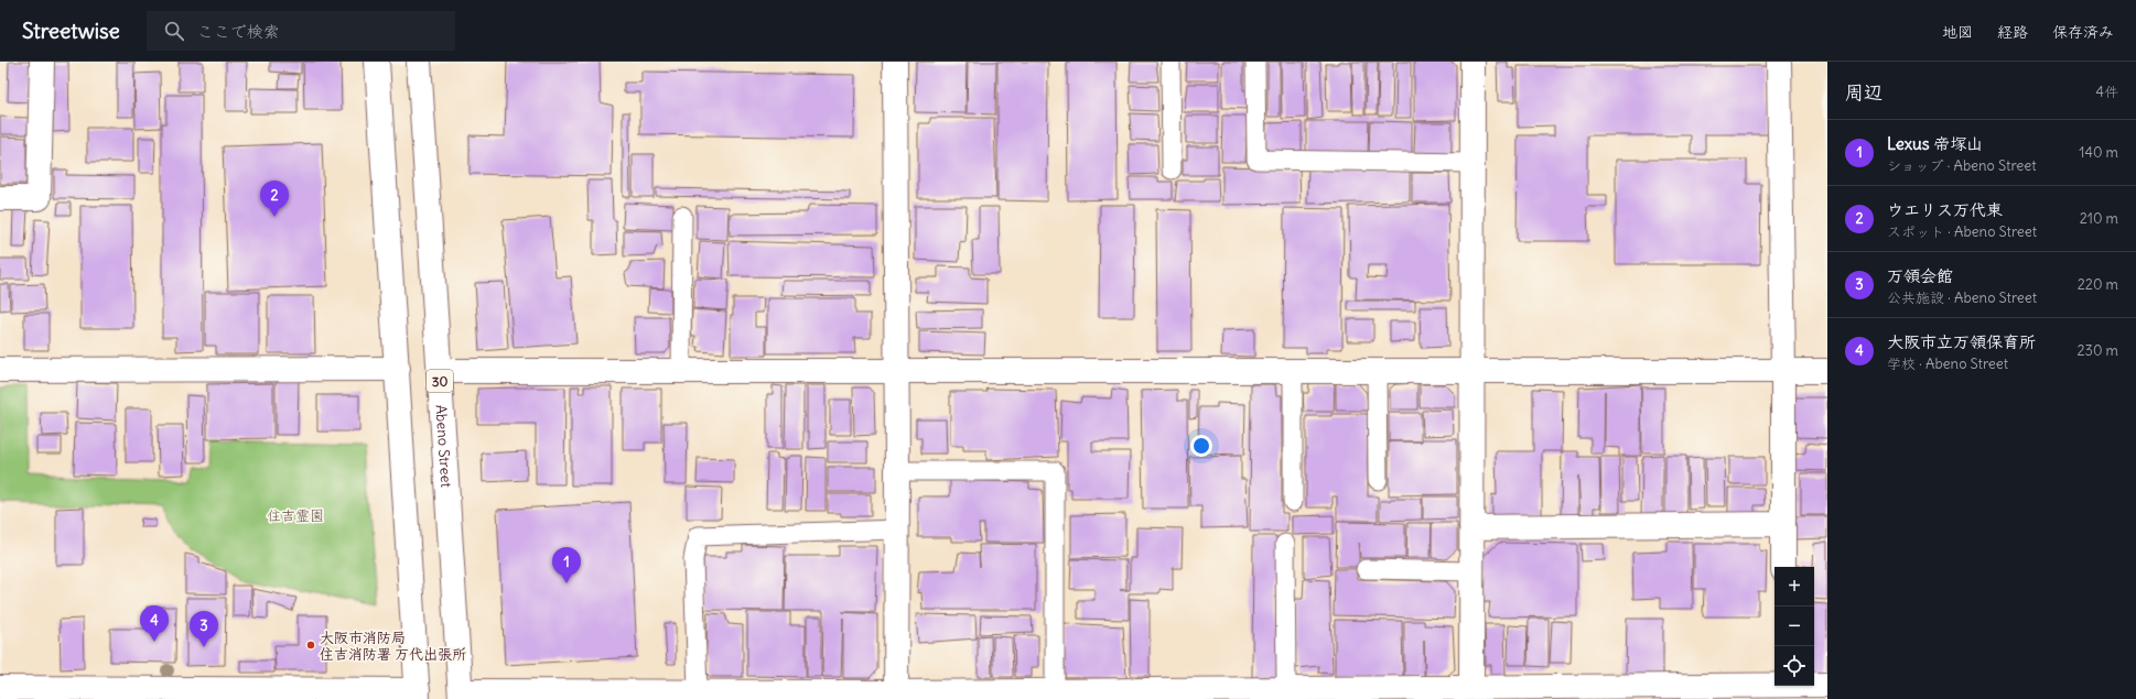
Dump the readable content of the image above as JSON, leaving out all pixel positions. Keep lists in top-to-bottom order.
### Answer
{
  "streets": {
    "street": ["30", "Abeno Street"]
  },
  "parks": ["住吉霊園"],
  "places": ["大阪市消防局 住吉消防署 万代出張所"],
  "page": {
    "header": "Streetwise",
    "search": "ここで検索",
    "nav": ["地図", "経路", "保存済み"],
    "heading": ["周辺", "4件"],
    "list": [
      {
        "mark": "1",
        "name": "Lexus 帝塚山",
        "note": "ショップ · Abeno Street",
        "value": "140 m"
      },
      {
        "mark": "2",
        "name": "ウエリス万代東",
        "note": "スポット · Abeno Street",
        "value": "210 m"
      },
      {
        "mark": "3",
        "name": "万領会館",
        "note": "公共施設 · Abeno Street",
        "value": "220 m"
      },
      {
        "mark": "4",
        "name": "大阪市立万領保育所",
        "note": "学校 · Abeno Street",
        "value": "230 m"
      }
    ],
    "pins": [
      "2",
      "1",
      "4",
      "3"
    ],
    "map_buttons": ["+", "−"]
  }
}
